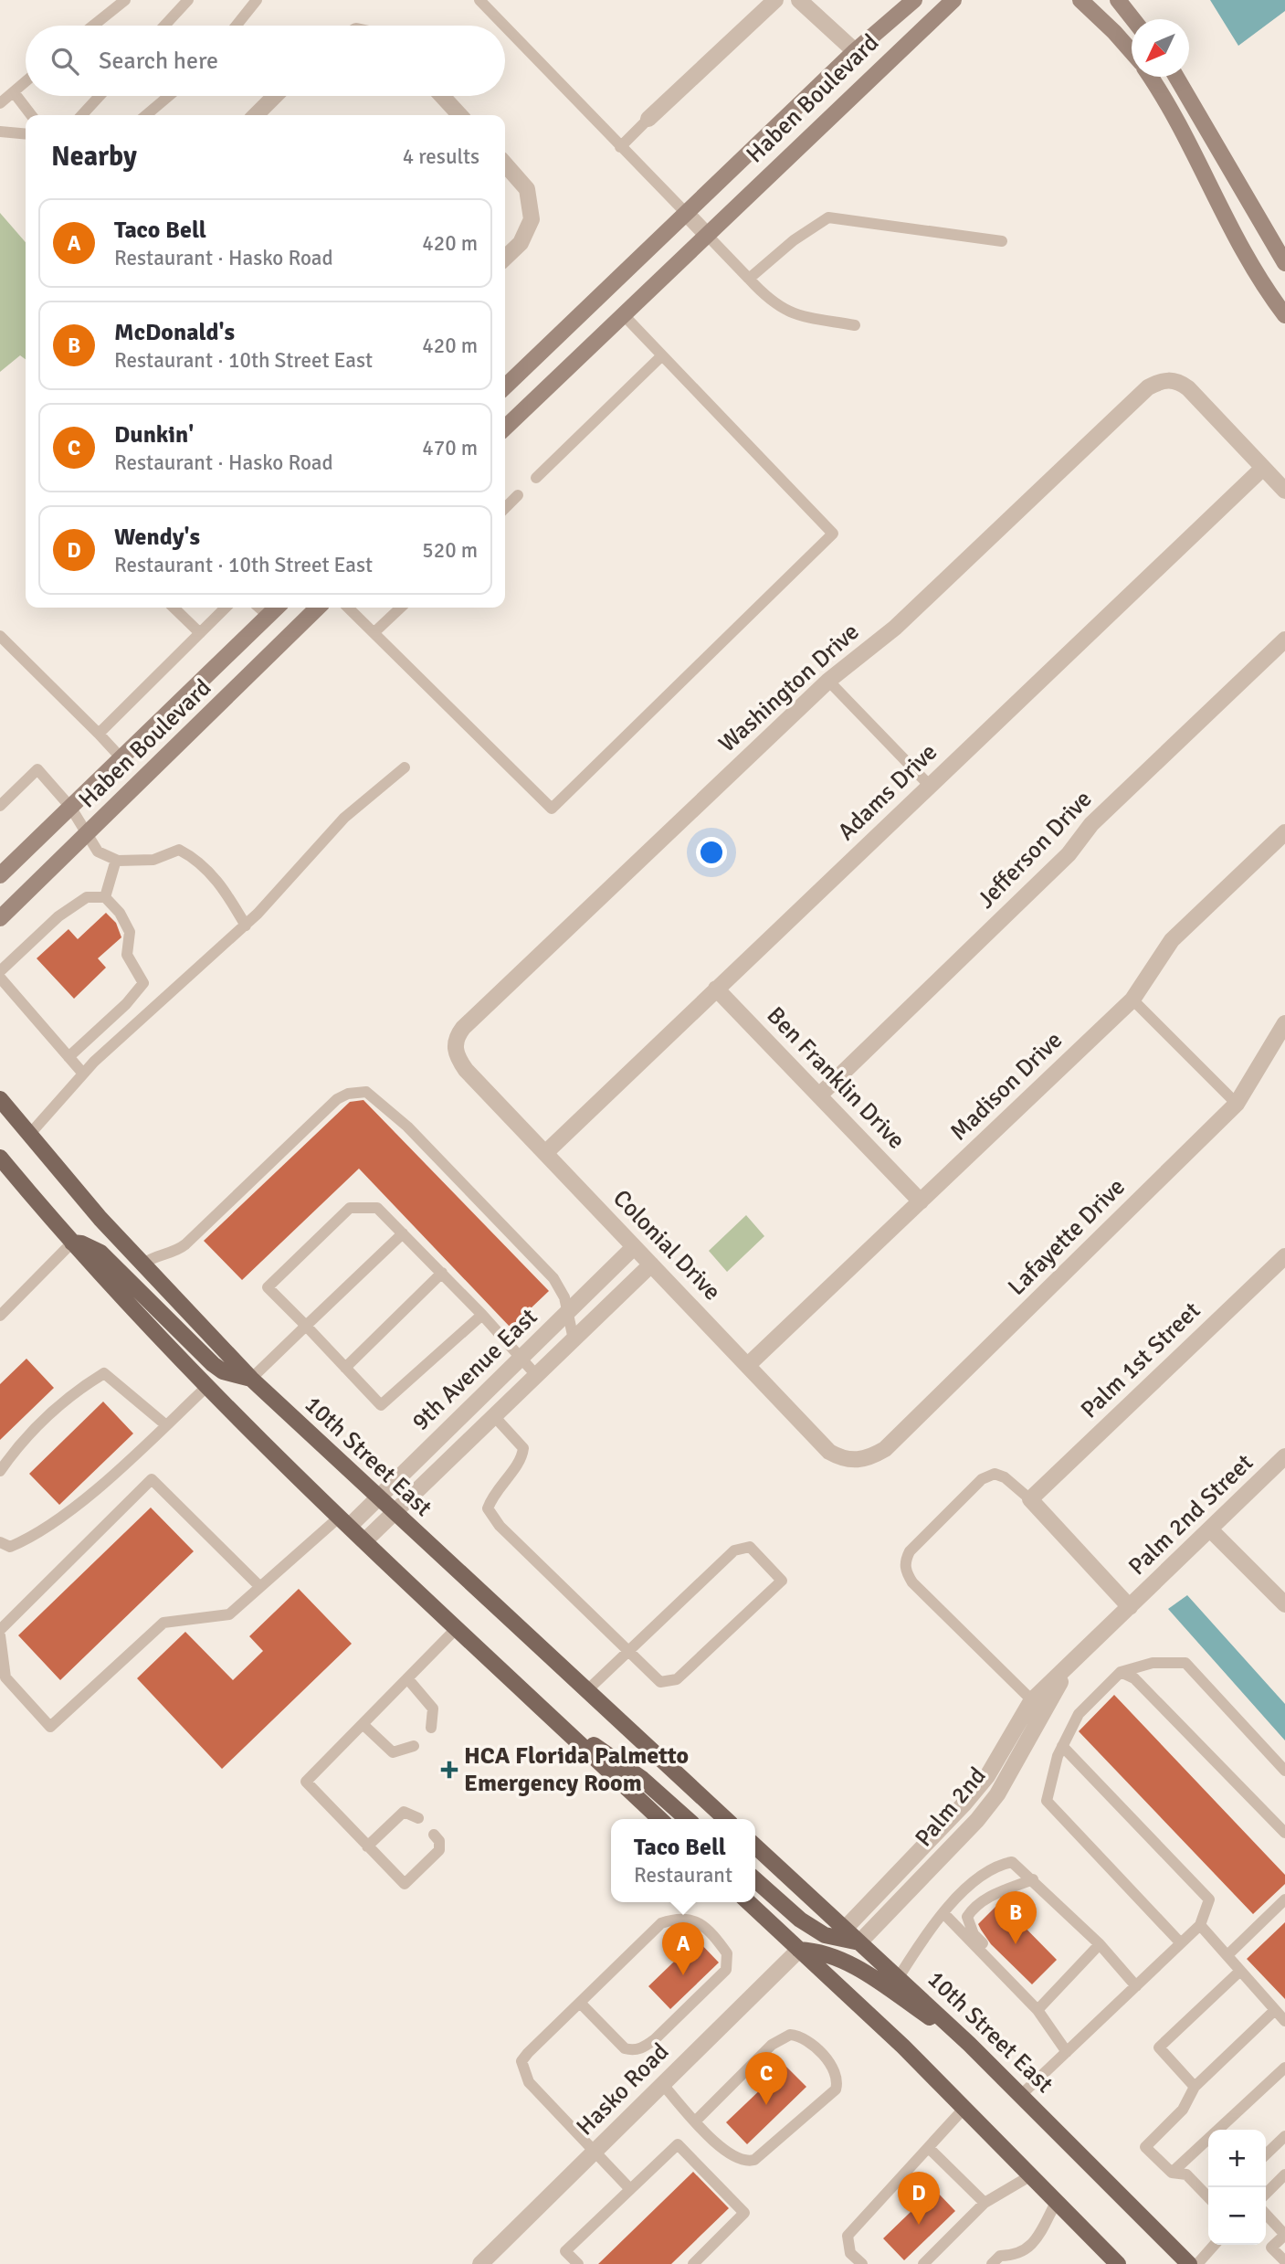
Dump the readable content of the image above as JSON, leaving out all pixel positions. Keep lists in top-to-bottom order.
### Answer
{
  "streets": {
    "main road": ["10th Street East"],
    "street": [
      "Haben Boulevard",
      "Washington Drive",
      "Adams Drive",
      "Jefferson Drive",
      "Ben Franklin Drive",
      "Madison Drive",
      "Lafayette Drive",
      "Colonial Drive",
      "Palm 1st Street",
      "9th Avenue East",
      "Palm 2nd Street",
      "Palm 2nd",
      "Hasko Road"
    ]
  },
  "crossings": [
    ["Washington Drive", "Adams Drive"],
    ["Washington Drive", "Colonial Drive"],
    ["Adams Drive", "Ben Franklin Drive"],
    ["Adams Drive", "Colonial Drive"],
    ["Jefferson Drive", "Ben Franklin Drive"],
    ["Ben Franklin Drive", "Madison Drive"],
    ["Madison Drive", "Colonial Drive"],
    ["Lafayette Drive", "Colonial Drive"],
    ["Colonial Drive", "9th Avenue East"],
    ["9th Avenue East", "10th Street East"],
    ["10th Street East", "Palm 2nd"],
    ["Palm 2nd Street", "Palm 2nd"]
  ],
  "places": {
    "health": ["HCA Florida Palmetto Emergency Room"]
  },
  "north": "bottom left",
  "page": {
    "search": "Search here",
    "heading": ["Nearby", "4 results"],
    "list": [
      {
        "mark": "A",
        "name": "Taco Bell",
        "note": "Restaurant · Hasko Road",
        "value": "420 m"
      },
      {
        "mark": "B",
        "name": "McDonald's",
        "note": "Restaurant · 10th Street East",
        "value": "420 m"
      },
      {
        "mark": "C",
        "name": "Dunkin'",
        "note": "Restaurant · Hasko Road",
        "value": "470 m"
      },
      {
        "mark": "D",
        "name": "Wendy's",
        "note": "Restaurant · 10th Street East",
        "value": "520 m"
      }
    ],
    "popup": ["Taco Bell", "Restaurant"],
    "pins": [
      "B",
      "A",
      "C",
      "D"
    ],
    "map_buttons": ["+", "−"]
  }
}
